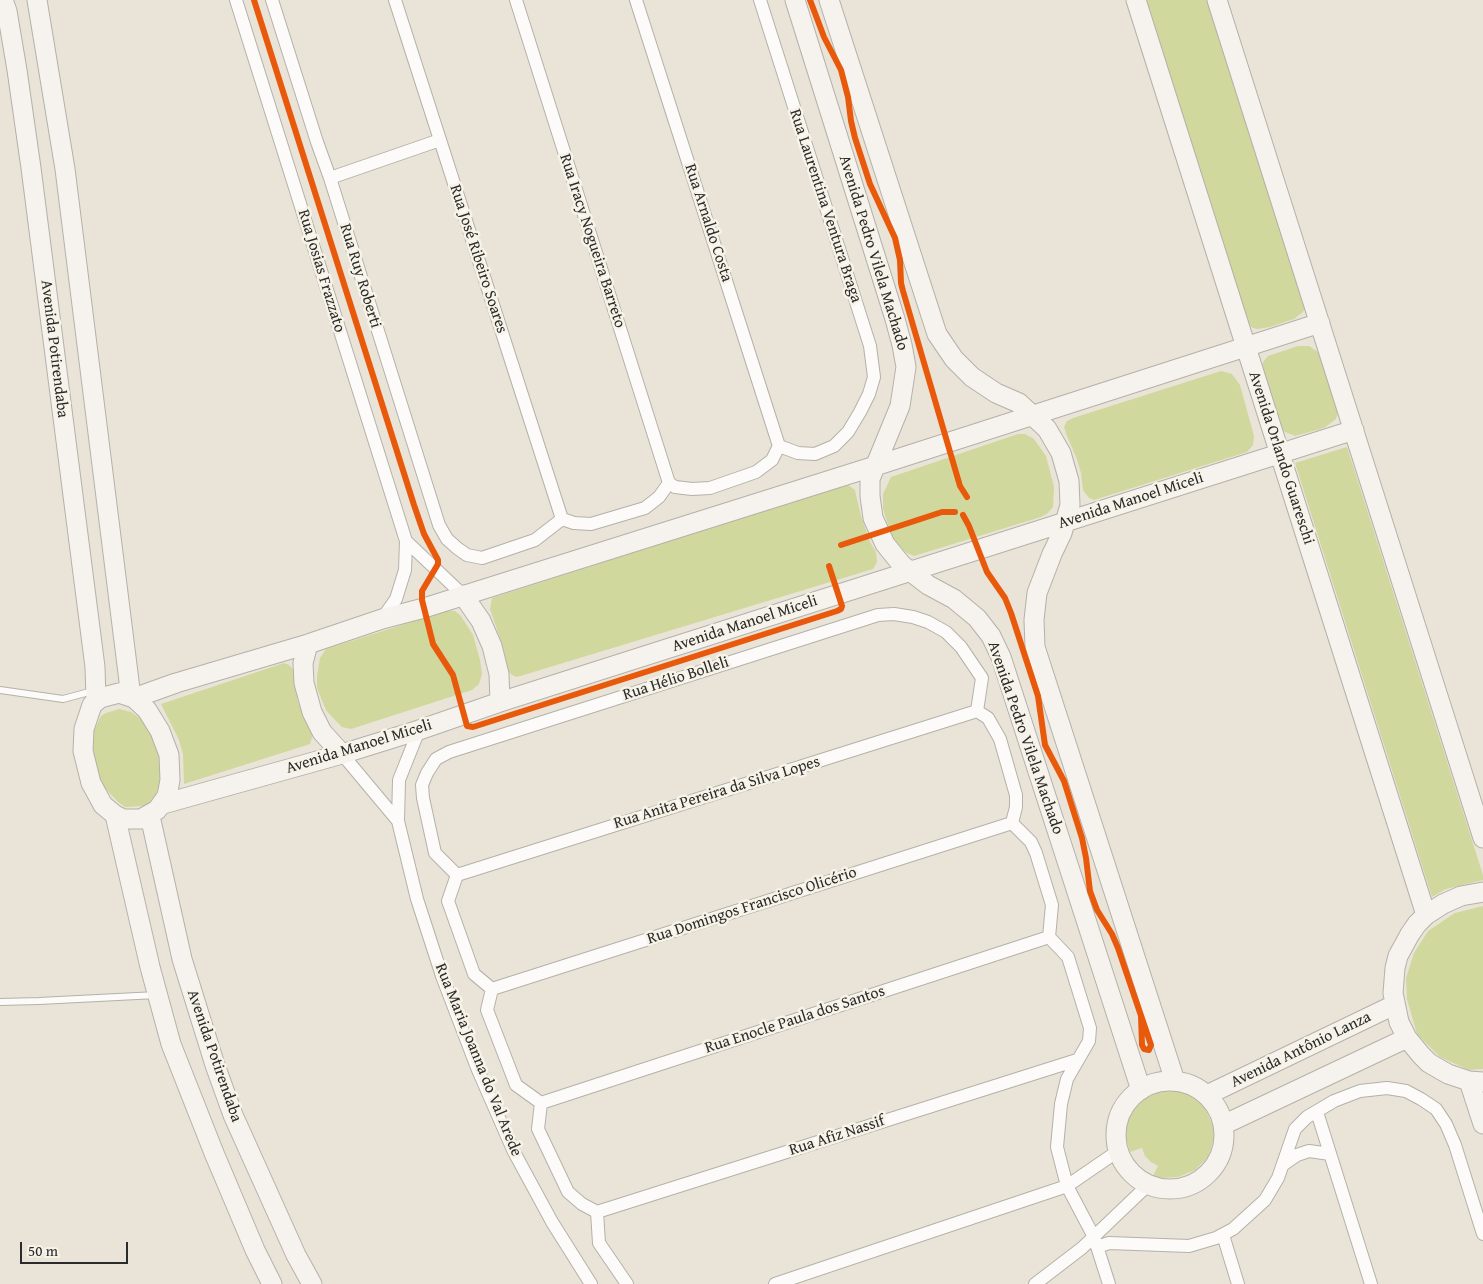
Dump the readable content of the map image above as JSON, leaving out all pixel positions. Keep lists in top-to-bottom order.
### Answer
{
  "streets": {
    "street": [
      "Rua Laurentina Ventura Braga",
      "Rua Arnaldo Costa",
      "Rua Iracy Nogueira Barreto",
      "Avenida Pedro Vilela Machado",
      "Rua José Ribeiro Soares",
      "Rua Josias Frazzato",
      "Rua Ruy Roberti",
      "Avenida Potirendaba",
      "Avenida Orlando Guareschi",
      "Avenida Manoel Miceli",
      "Rua Hélio Bolleli",
      "Rua Anita Pereira da Silva Lopes",
      "Rua Domingos Francisco Olicério",
      "Rua Enocle Paula dos Santos",
      "Avenida Antônio Lanza",
      "Rua Maria Joanna do Val Arede",
      "Rua Afiz Nassif"
    ]
  },
  "crossings": [
    ["Rua Laurentina Ventura Braga", "Rua Arnaldo Costa"],
    ["Avenida Pedro Vilela Machado", "Avenida Manoel Miceli"],
    ["Avenida Pedro Vilela Machado", "Avenida Antônio Lanza"],
    ["Rua José Ribeiro Soares", "Rua Ruy Roberti"],
    ["Avenida Potirendaba", "Avenida Manoel Miceli"],
    ["Avenida Orlando Guareschi", "Avenida Manoel Miceli"],
    ["Avenida Manoel Miceli", "Rua Maria Joanna do Val Arede"],
    ["Rua Hélio Bolleli", "Rua Anita Pereira da Silva Lopes"]
  ],
  "scale_bar": "50 m"
}
